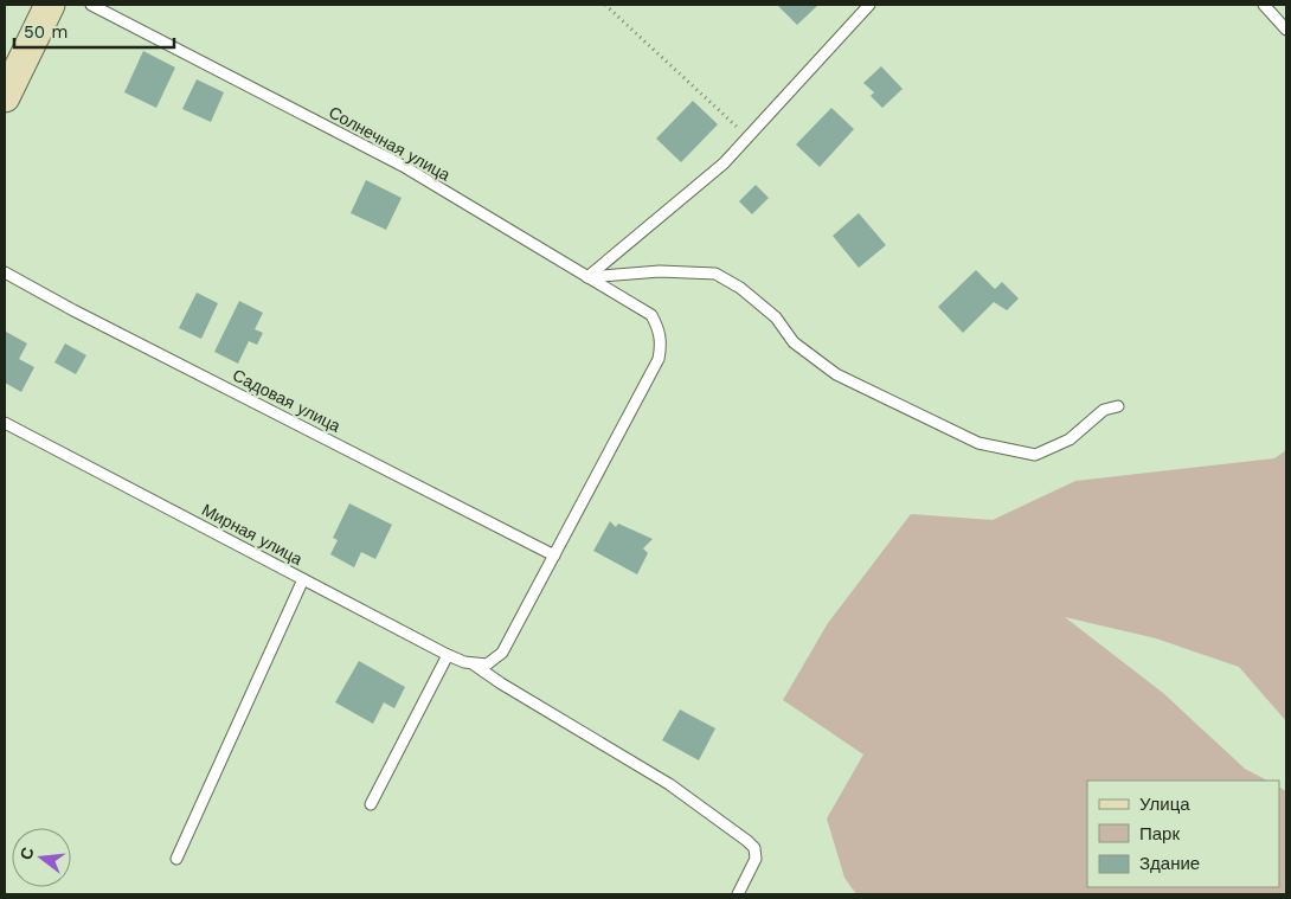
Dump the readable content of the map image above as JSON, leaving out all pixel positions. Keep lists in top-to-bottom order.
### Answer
{
  "streets": {
    "lane": ["Солнечная улица", "Садовая улица", "Мирная улица"]
  },
  "crossings": [
    ["Солнечная улица", "Садовая улица"],
    ["Солнечная улица", "Мирная улица"],
    ["Садовая улица", "Мирная улица"]
  ],
  "legend": ["Улица", "Парк", "Здание"],
  "scale_bar": "50 m",
  "north": "left"
}
